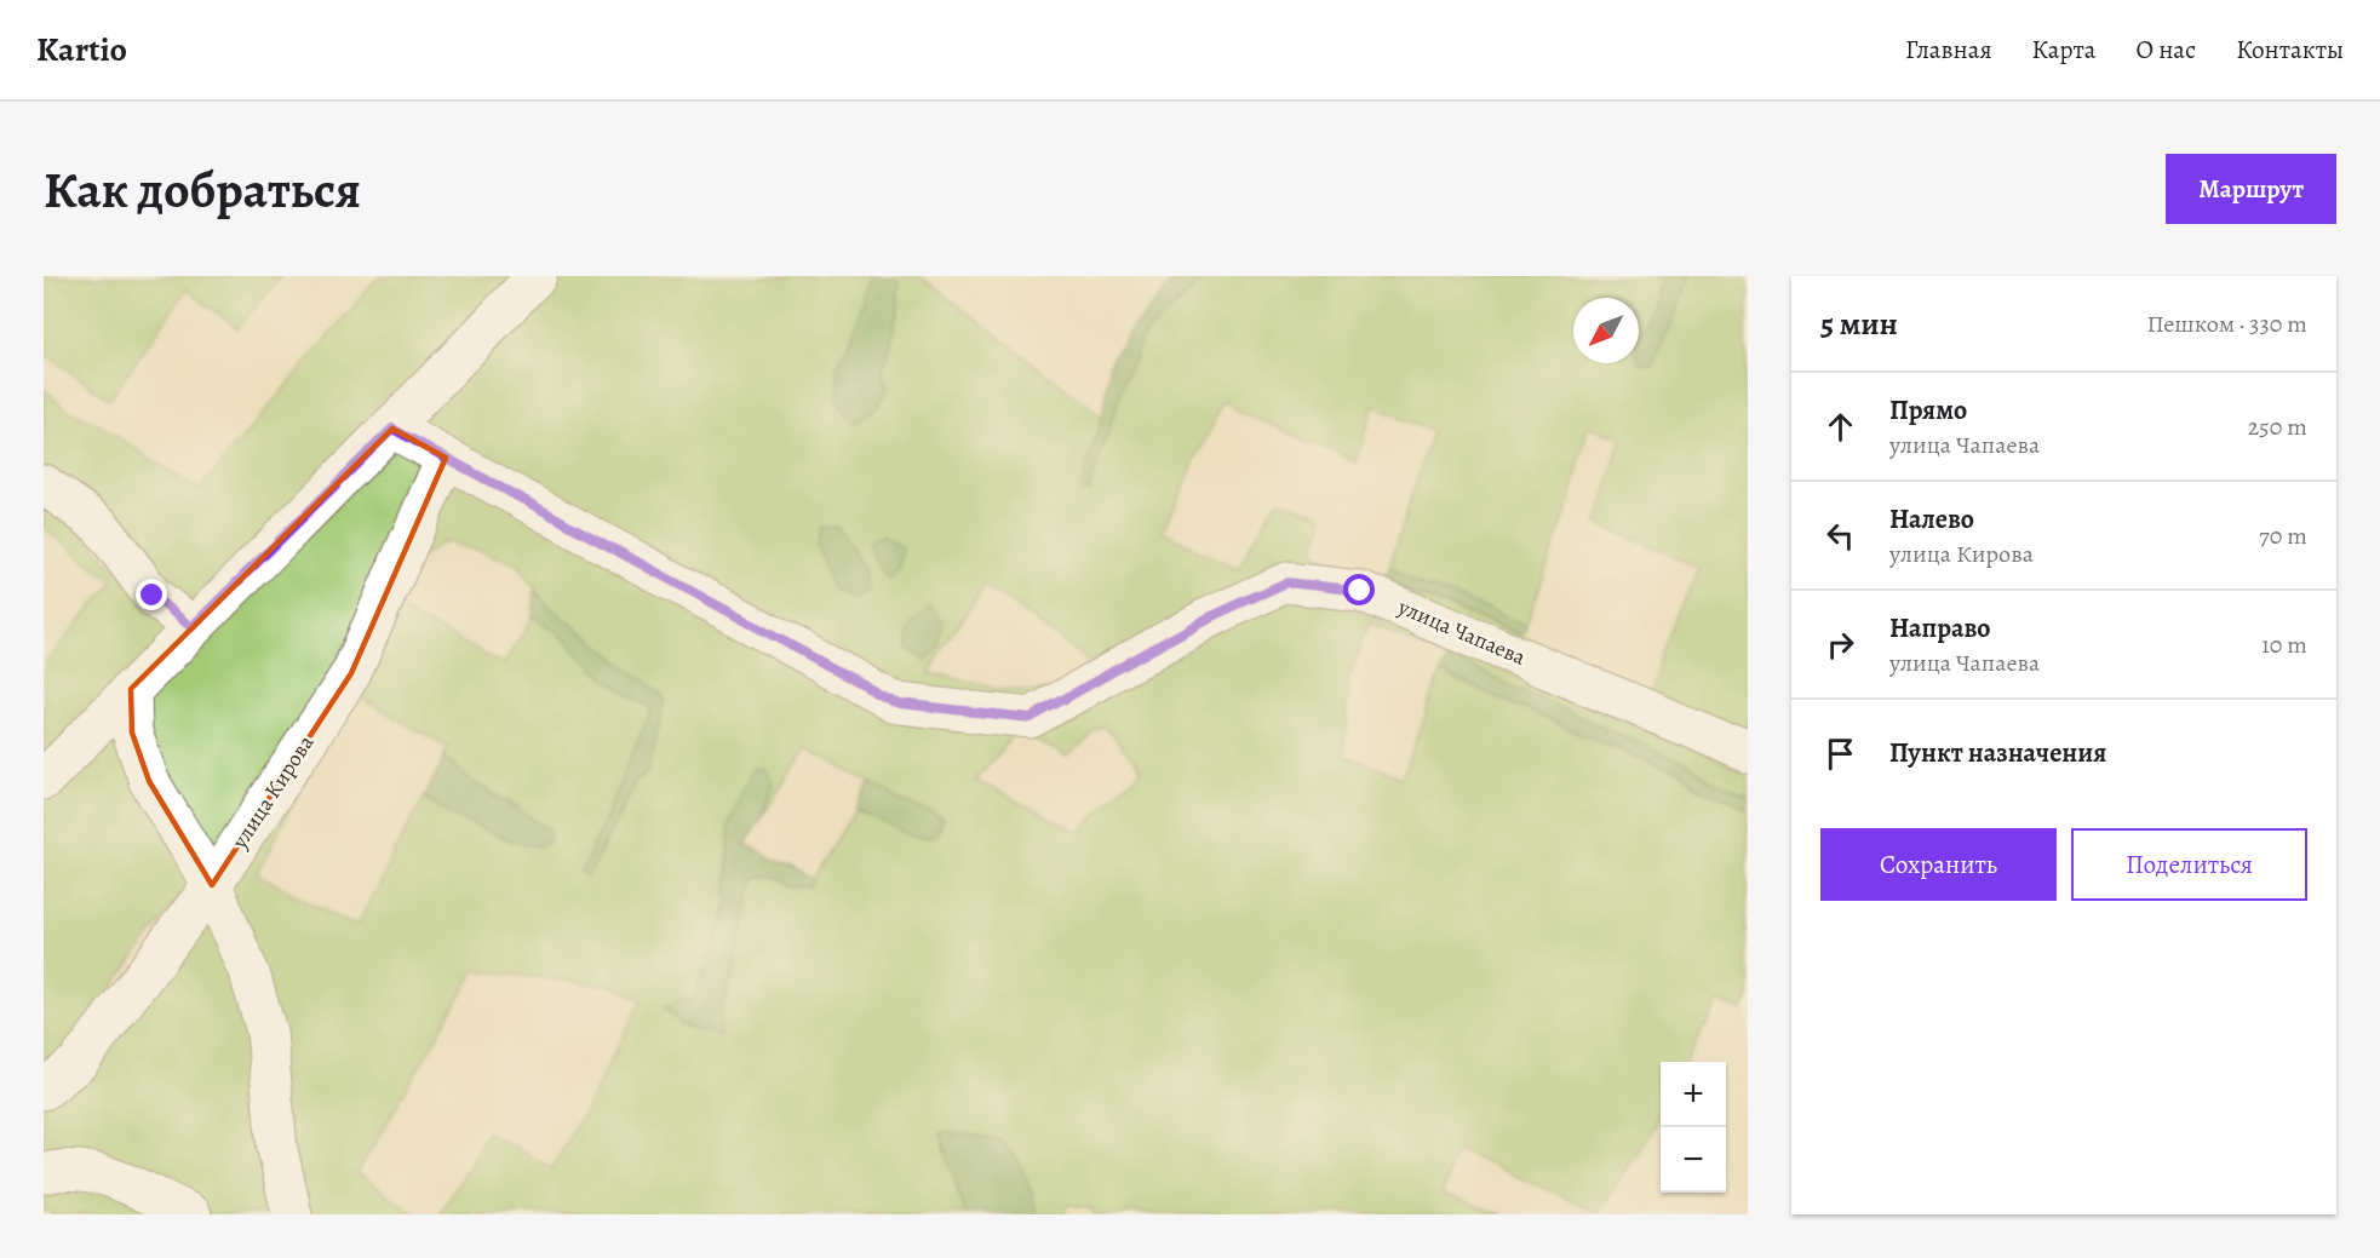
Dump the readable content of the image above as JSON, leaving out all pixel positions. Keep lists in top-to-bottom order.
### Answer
{
  "streets": {
    "street": ["улица Чапаева", "улица Кирова"]
  },
  "crossings": [
    ["улица Чапаева", "улица Кирова"]
  ],
  "north": "bottom left",
  "page": {
    "header": "Kartio",
    "nav": [
      "Главная",
      "Карта",
      "О нас",
      "Контакты"
    ],
    "buttons": [
      "Маршрут",
      ["Сохранить", "Поделиться"]
    ],
    "title": "Как добраться",
    "heading": ["5 мин", "Пешком · 330 m"],
    "list": [
      ["Прямо", "улица Чапаева", "250 m"],
      ["Налево", "улица Кирова", "70 m"],
      ["Направо", "улица Чапаева", "10 m"],
      "Пункт назначения"
    ],
    "map_buttons": ["+", "−"]
  }
}
